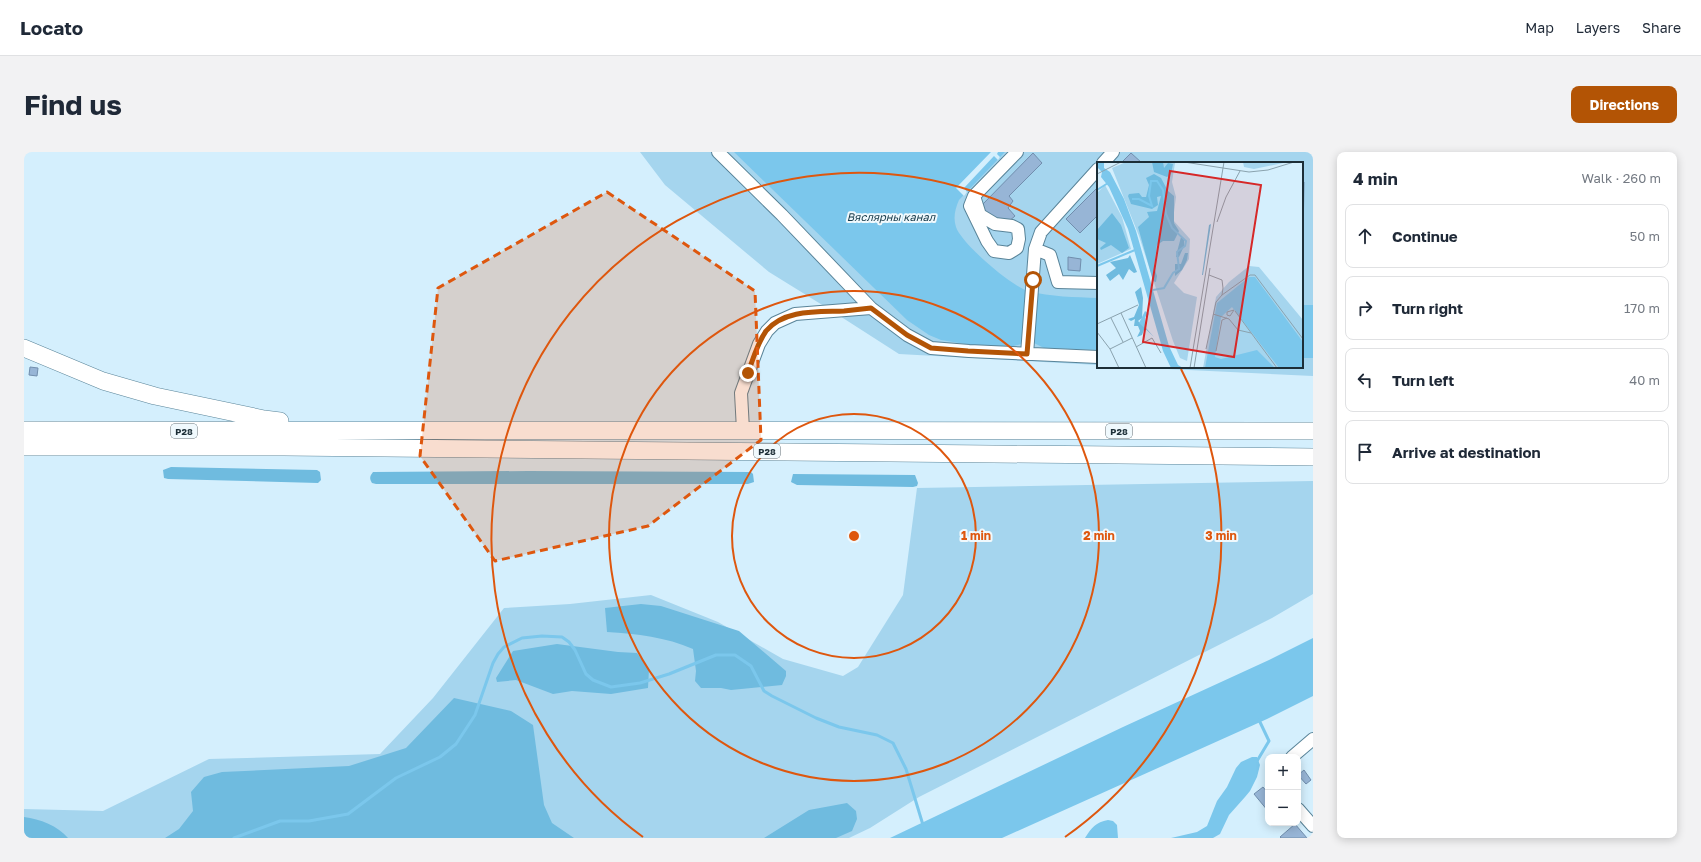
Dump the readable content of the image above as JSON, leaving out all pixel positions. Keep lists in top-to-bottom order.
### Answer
{
  "streets": {
    "highway": ["Р28"]
  },
  "water": ["Вяслярны канал"],
  "page": {
    "header": "Locato",
    "nav": ["Map", "Layers", "Share"],
    "buttons": "Directions",
    "title": "Find us",
    "heading": ["4 min", "Walk · 260 m"],
    "list": [
      ["Continue", "50 m"],
      ["Turn right", "170 m"],
      ["Turn left", "40 m"],
      "Arrive at destination"
    ],
    "map_buttons": ["+", "−"]
  },
  "rings": ["1 min", "2 min", "3 min"]
}
